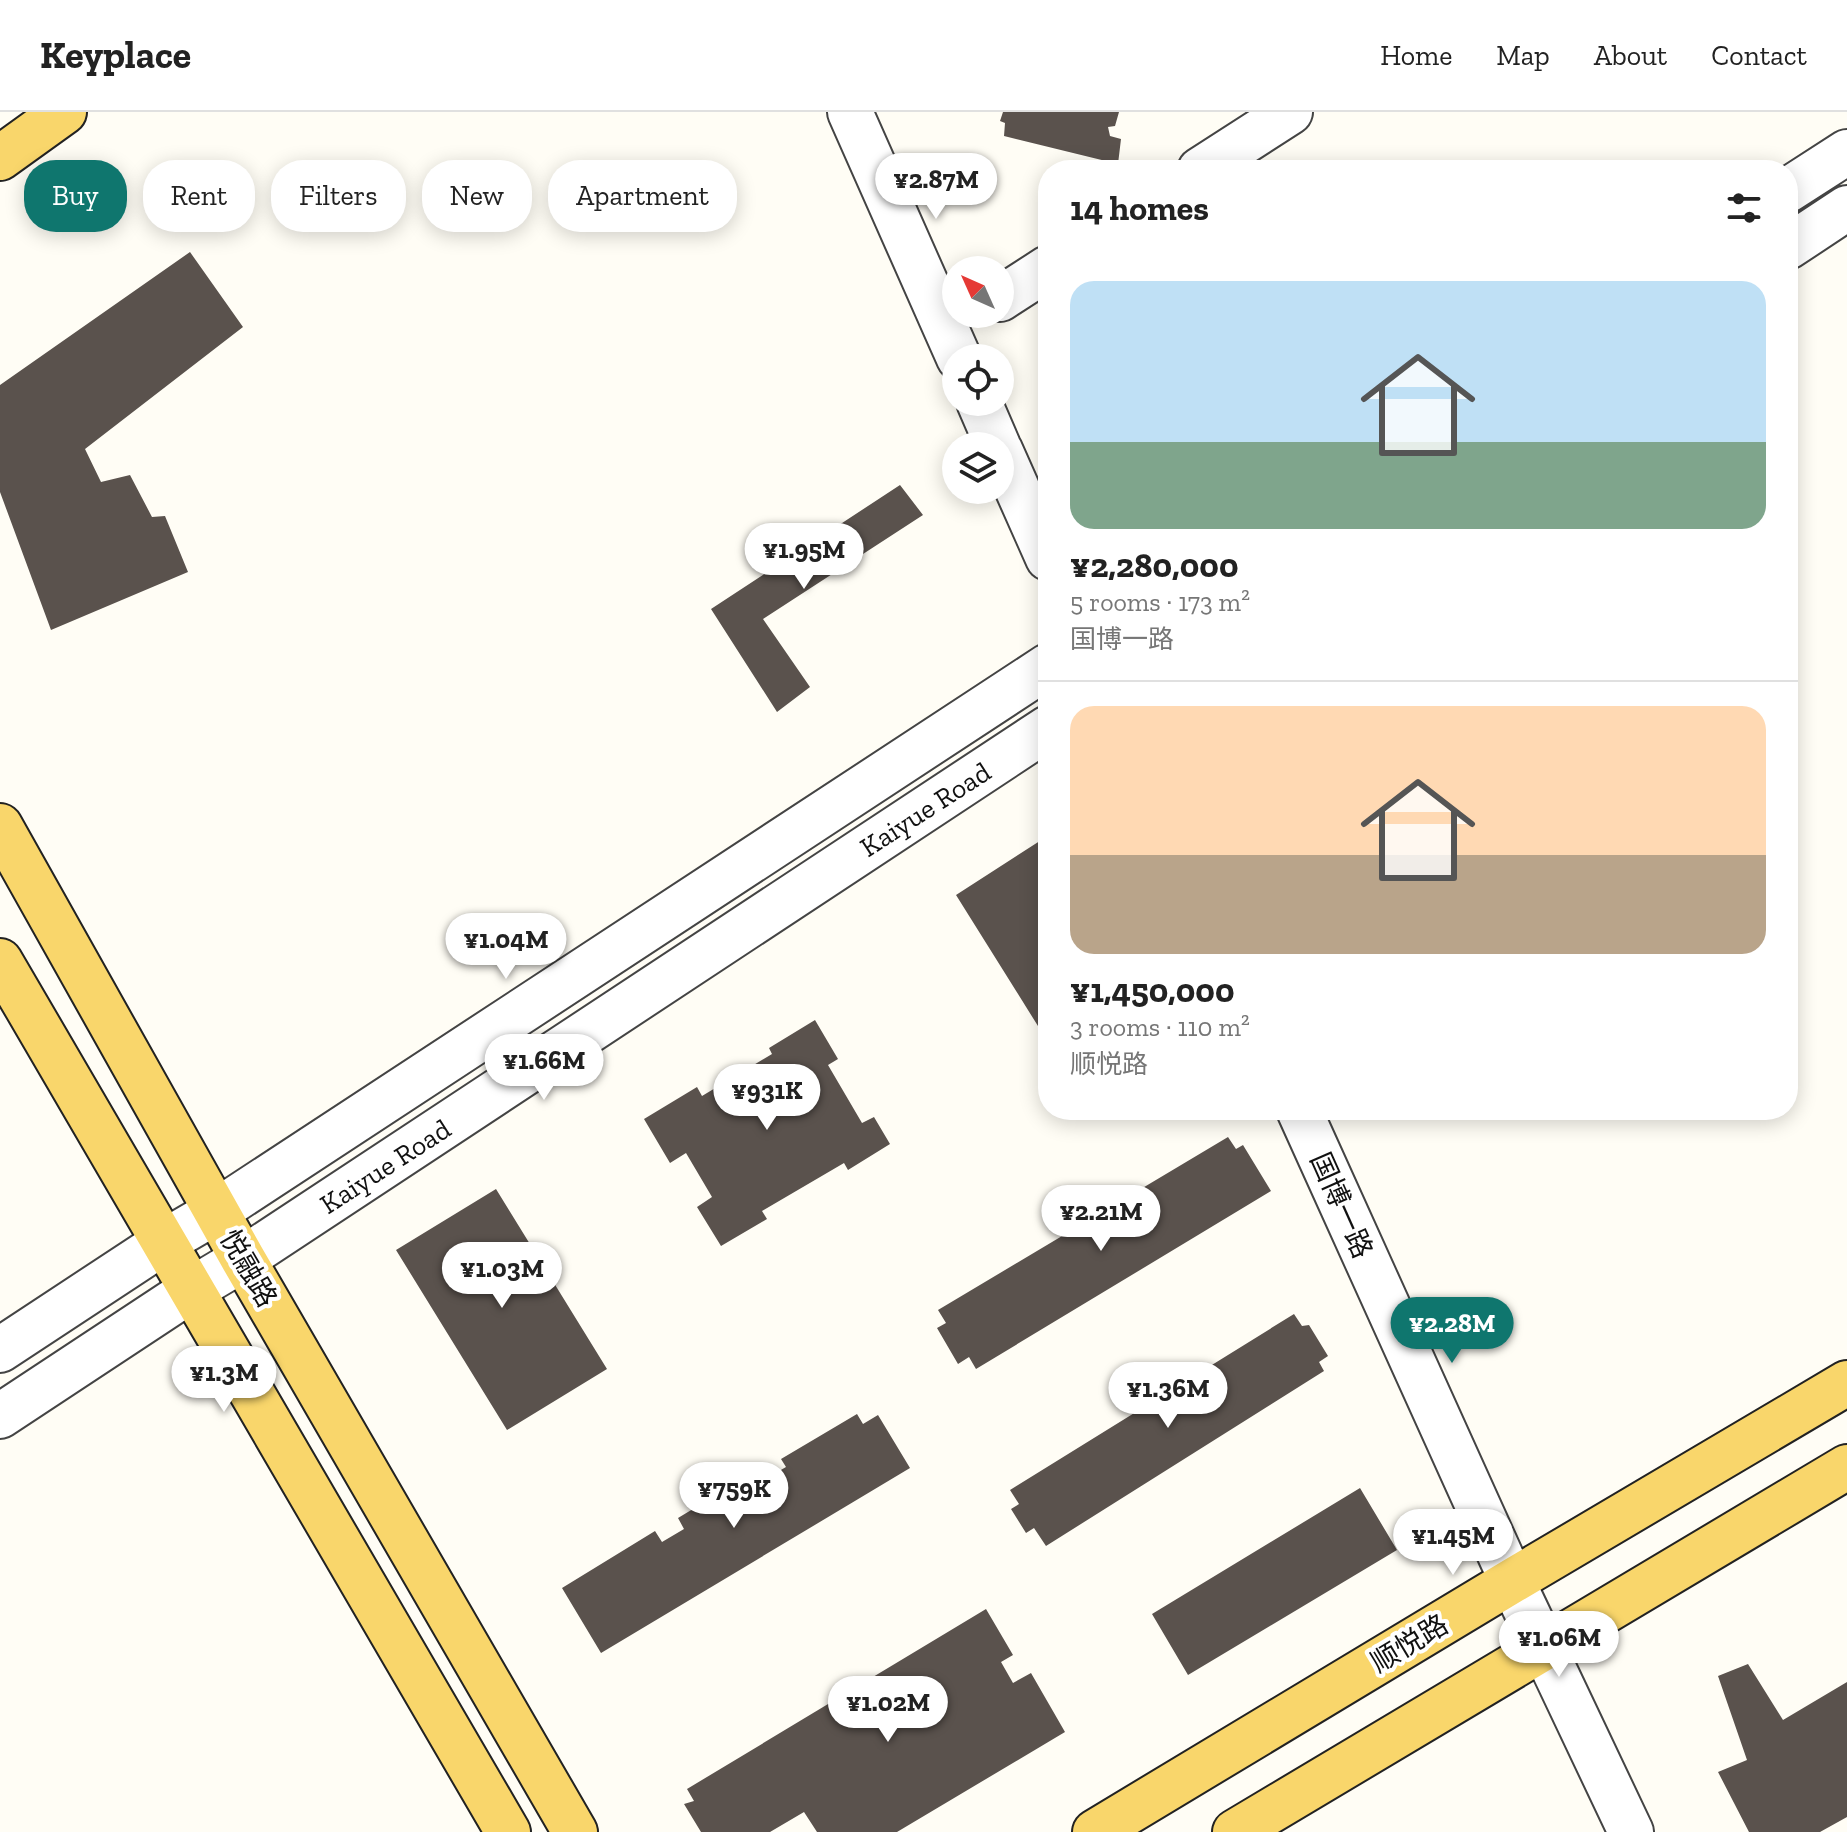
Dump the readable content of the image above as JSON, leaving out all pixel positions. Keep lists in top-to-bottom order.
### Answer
{
  "streets": {
    "main road": ["悦融路", "顺悦路"],
    "street": ["Kaiyue Road", "国博一路"]
  },
  "crossings": [
    ["Kaiyue Road", "悦融路"],
    ["国博一路", "顺悦路"]
  ],
  "north": "top left",
  "page": {
    "header": "Keyplace",
    "nav": [
      "Home",
      "Map",
      "About",
      "Contact"
    ],
    "price": [
      "¥2.87M",
      "¥1.95M",
      "¥1.04M",
      "¥1.66M",
      "¥931K",
      "¥2.21M",
      "¥1.03M",
      "¥2.28M",
      "¥1.3M",
      "¥1.36M",
      "¥759K",
      "¥1.45M",
      "¥1.06M",
      "¥1.02M"
    ],
    "chip": [
      "Buy",
      "Rent",
      "Filters",
      "New",
      "Apartment"
    ],
    "heading": "14 homes",
    "list": [
      {
        "name": "¥2,280,000",
        "note": "5 rooms · 173 m² · 国博一路"
      },
      {
        "name": "¥1,450,000",
        "note": "3 rooms · 110 m² · 顺悦路"
      }
    ]
  }
}
